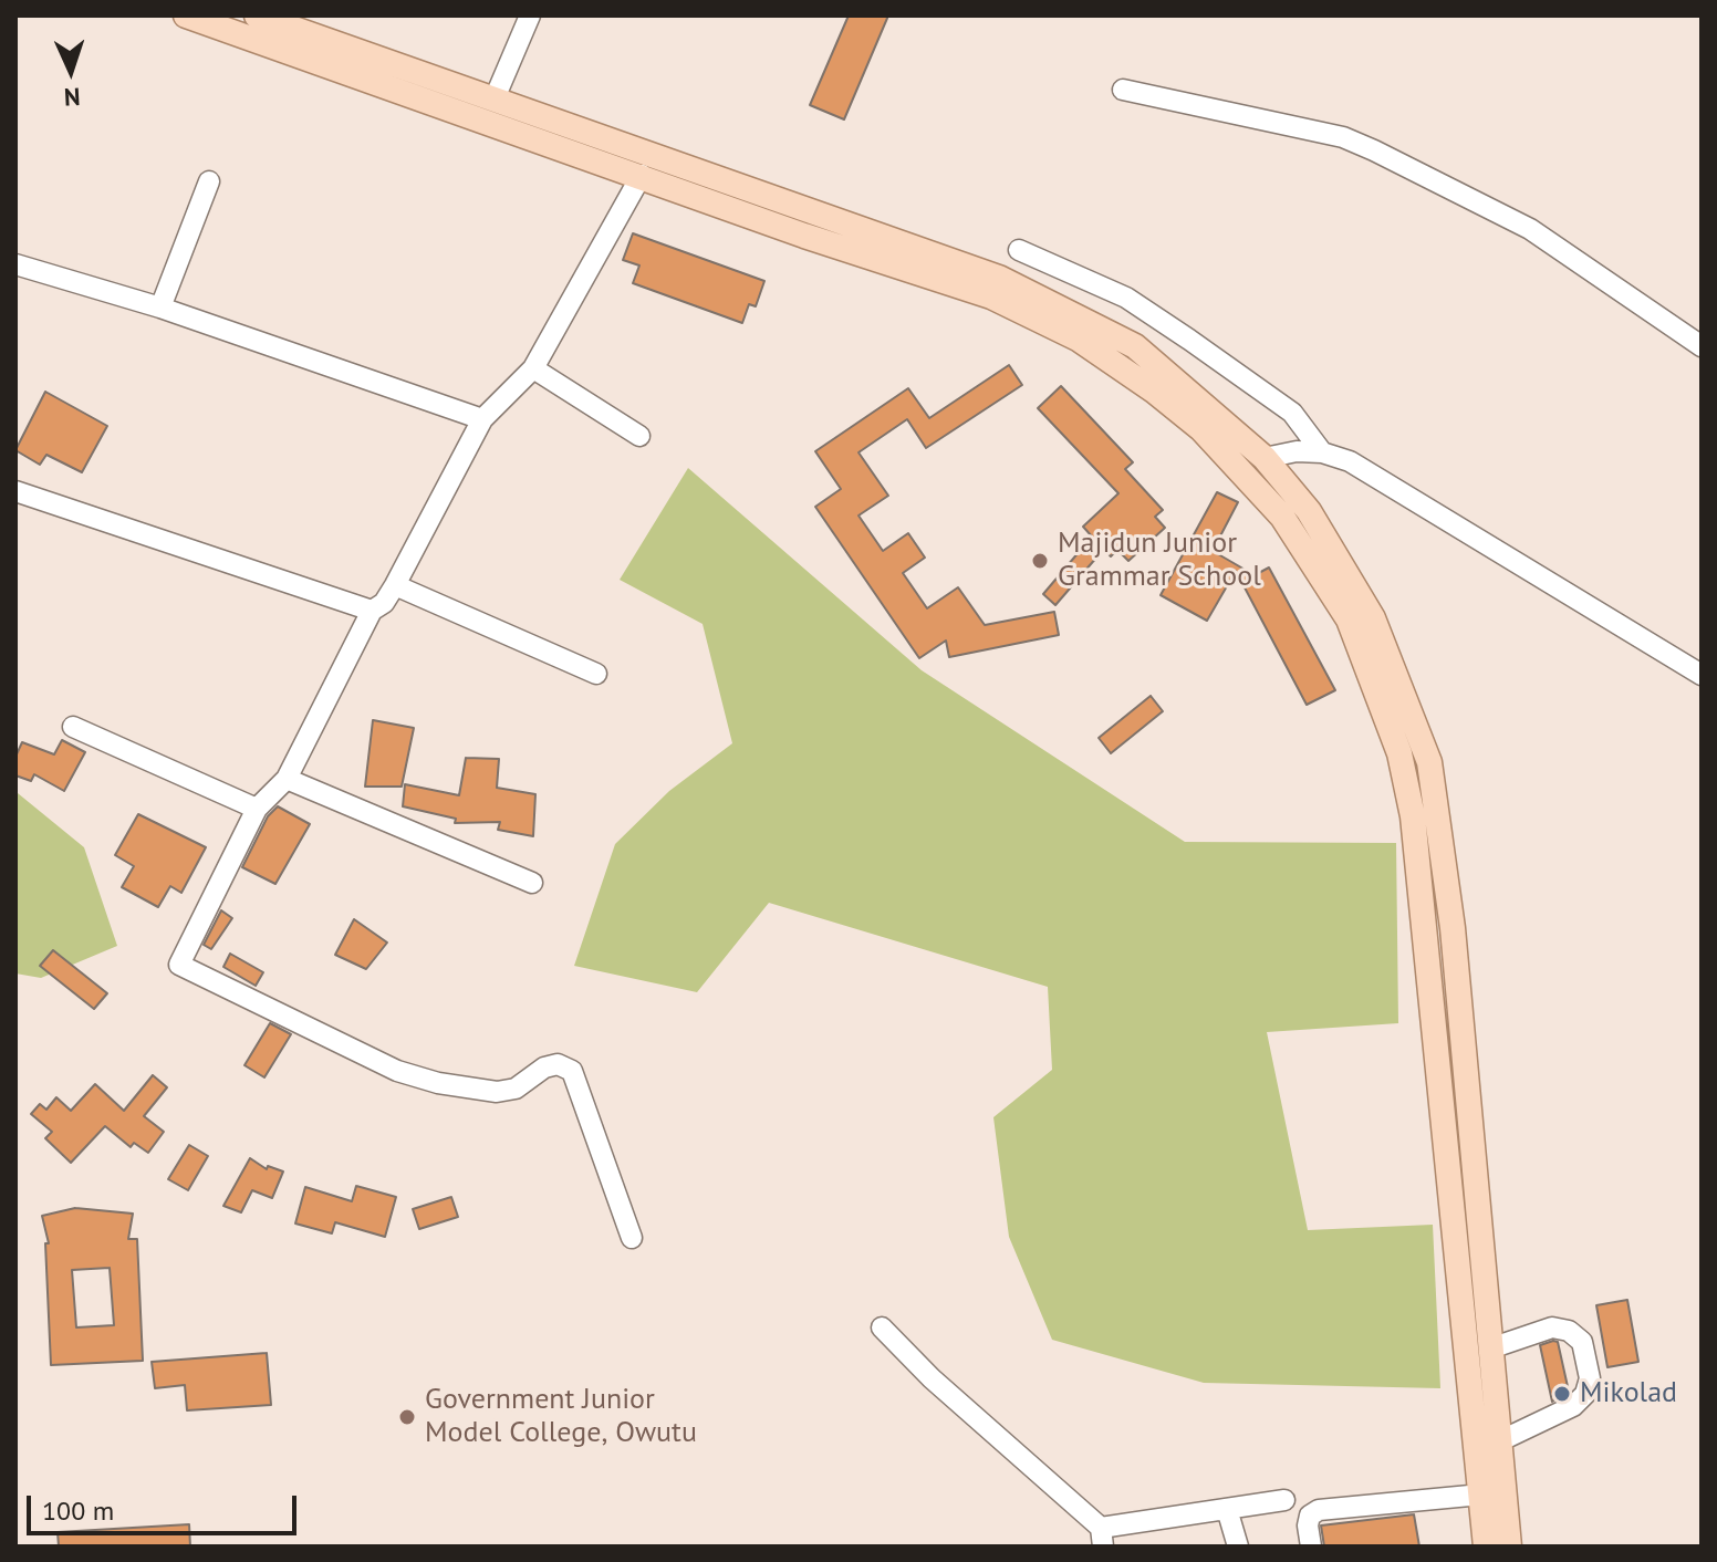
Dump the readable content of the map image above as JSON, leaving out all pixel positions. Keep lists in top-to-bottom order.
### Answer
{
  "places": ["Majidun Junior Grammar School", "Mikolad", "Government Junior Model College, Owutu"],
  "scale_bar": "100 m",
  "north": "bottom"
}
